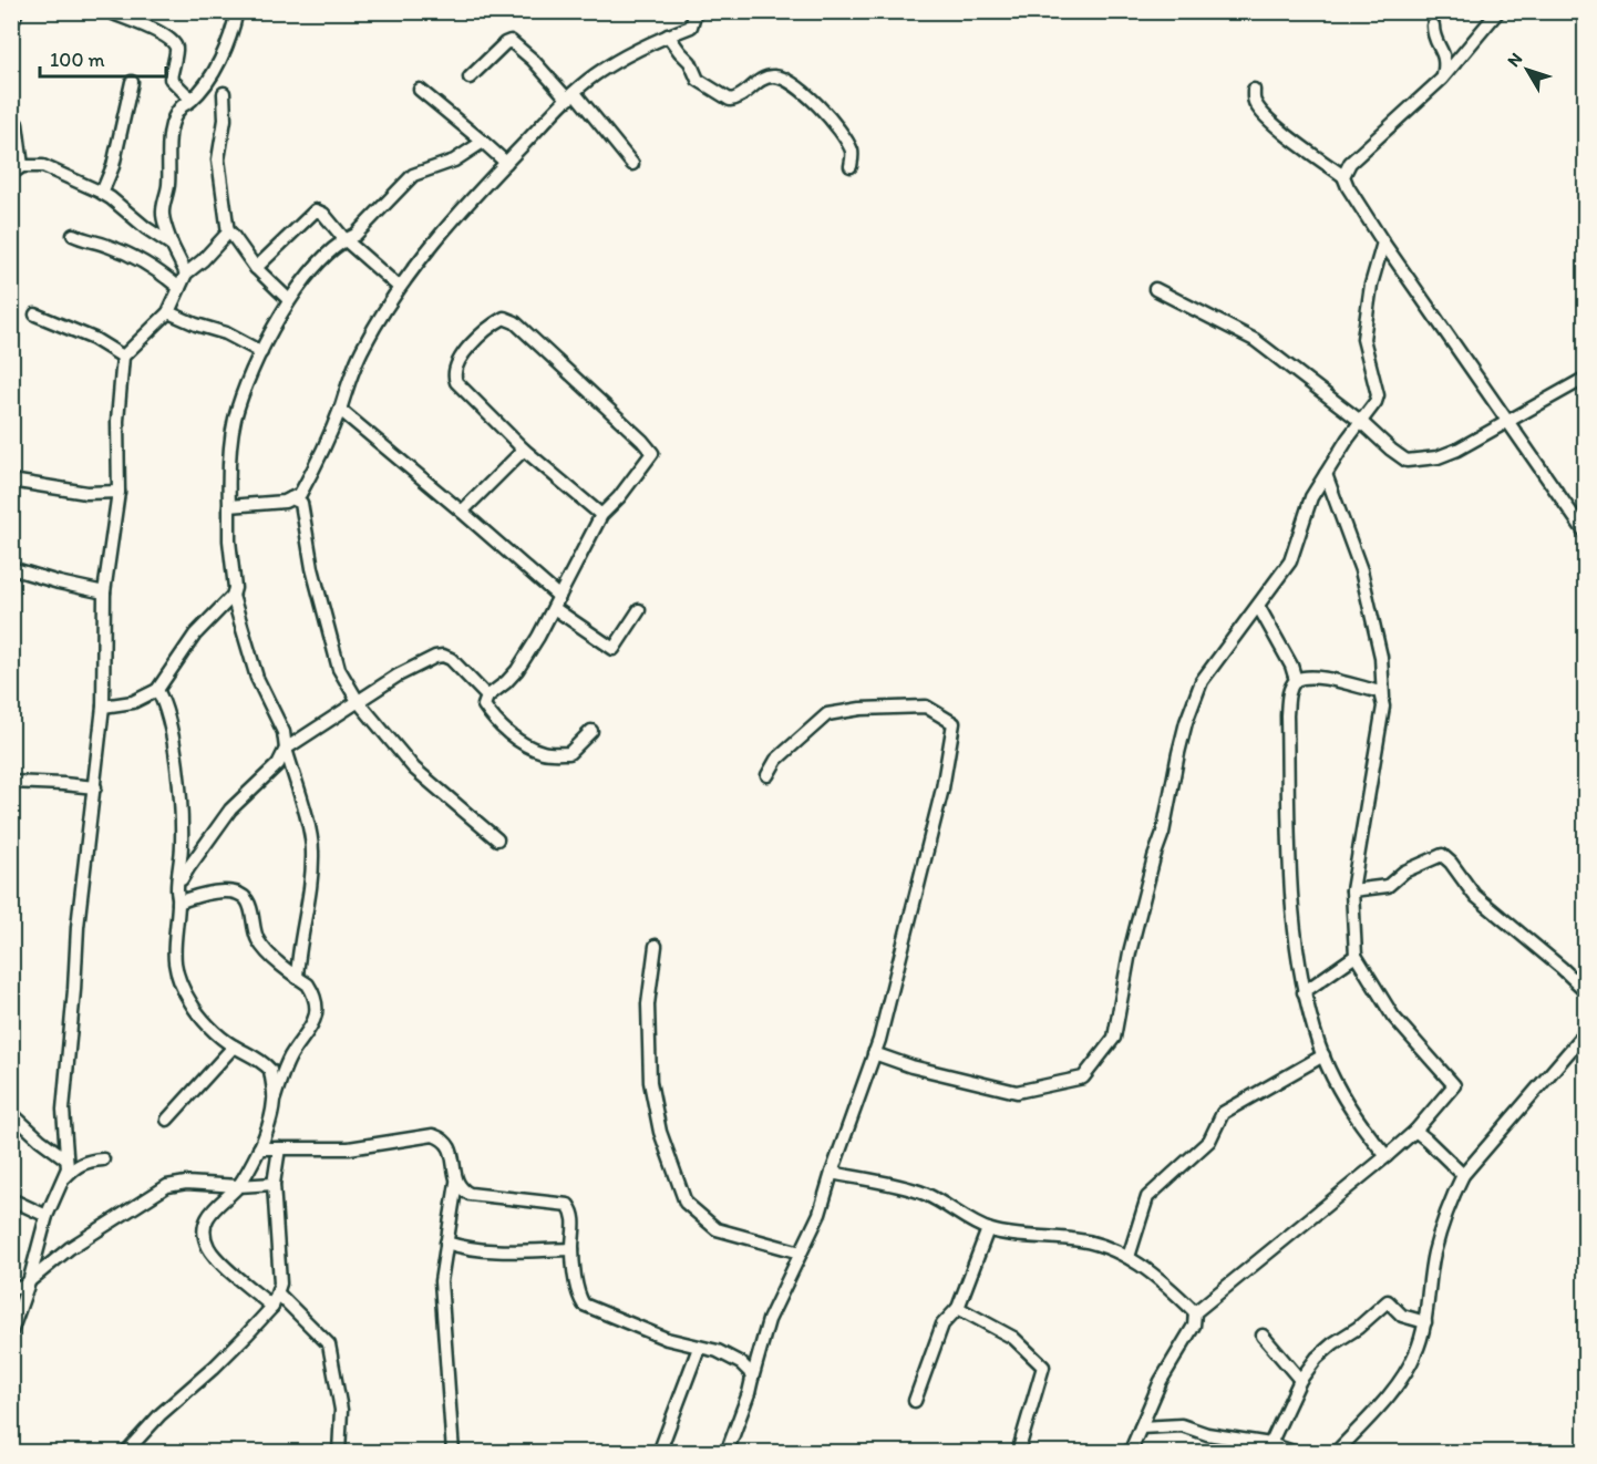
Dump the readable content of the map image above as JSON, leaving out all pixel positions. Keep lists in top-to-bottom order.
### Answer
{
  "scale_bar": "100 m",
  "north": "top left"
}
